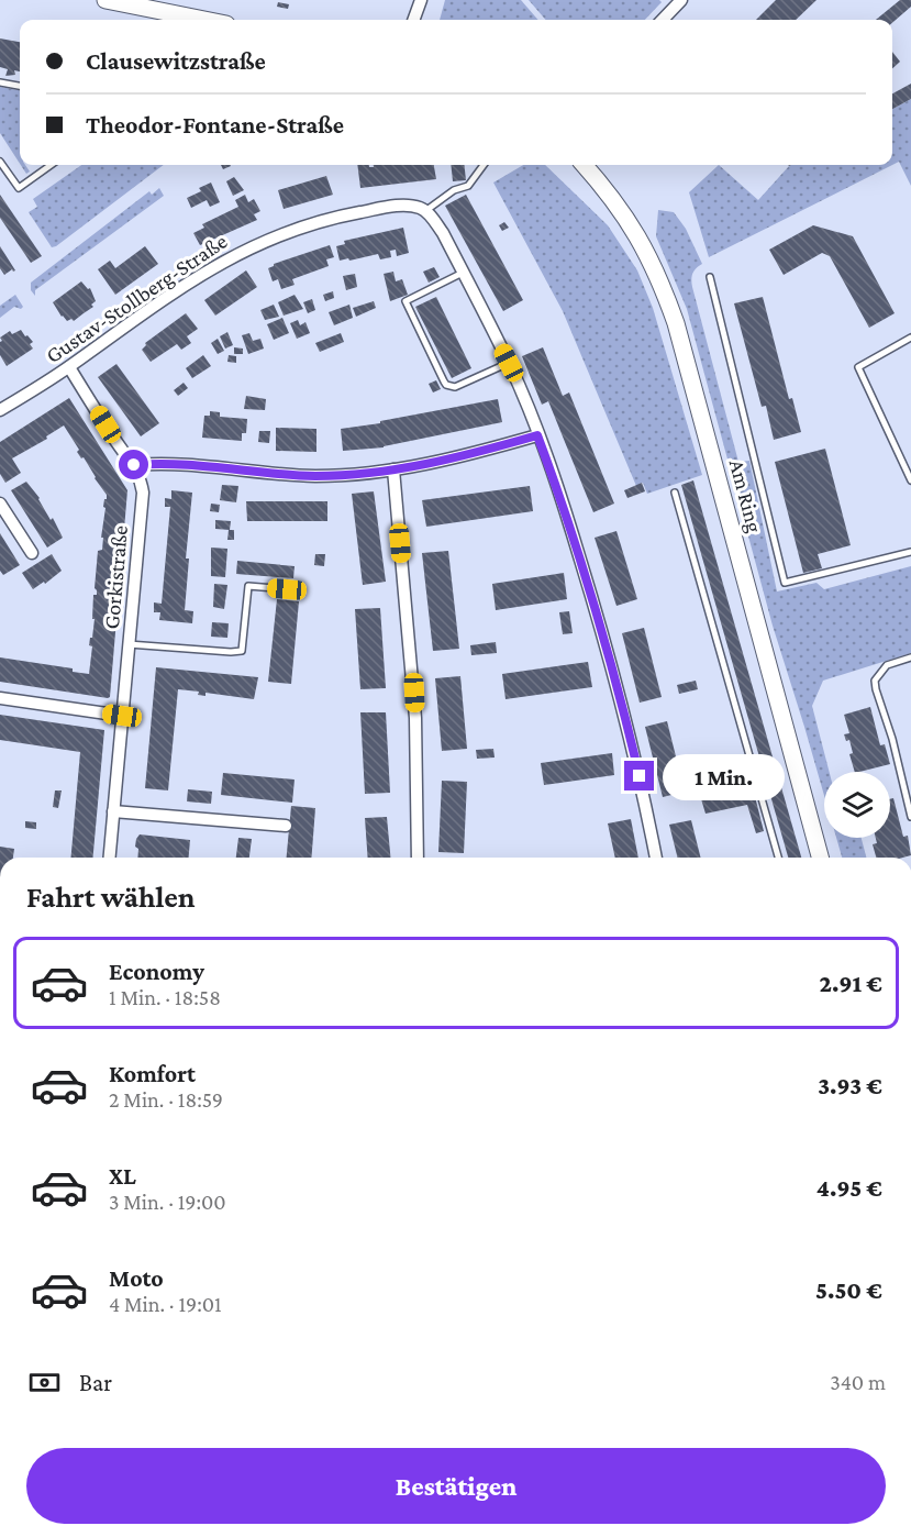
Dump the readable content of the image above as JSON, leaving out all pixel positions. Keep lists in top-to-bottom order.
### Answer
{
  "streets": {
    "main road": ["Am Ring"],
    "street": ["Gustav-Stollberg-Straße", "Gorkistraße"]
  },
  "crossings": [
    ["Gustav-Stollberg-Straße", "Gorkistraße"]
  ],
  "page": {
    "banner": ["Clausewitzstraße", "Theodor-Fontane-Straße"],
    "bubble": "1 Min.",
    "heading": "Fahrt wählen",
    "list": [
      {
        "name": "Economy",
        "note": "1 Min. · 18:58",
        "value": "2.91 €"
      },
      {
        "name": "Komfort",
        "note": "2 Min. · 18:59",
        "value": "3.93 €"
      },
      {
        "name": "XL",
        "note": "3 Min. · 19:00",
        "value": "4.95 €"
      },
      {
        "name": "Moto",
        "note": "4 Min. · 19:01",
        "value": "5.50 €"
      }
    ],
    "pay": ["Bar", "340 m"],
    "buttons": "Bestätigen"
  }
}
